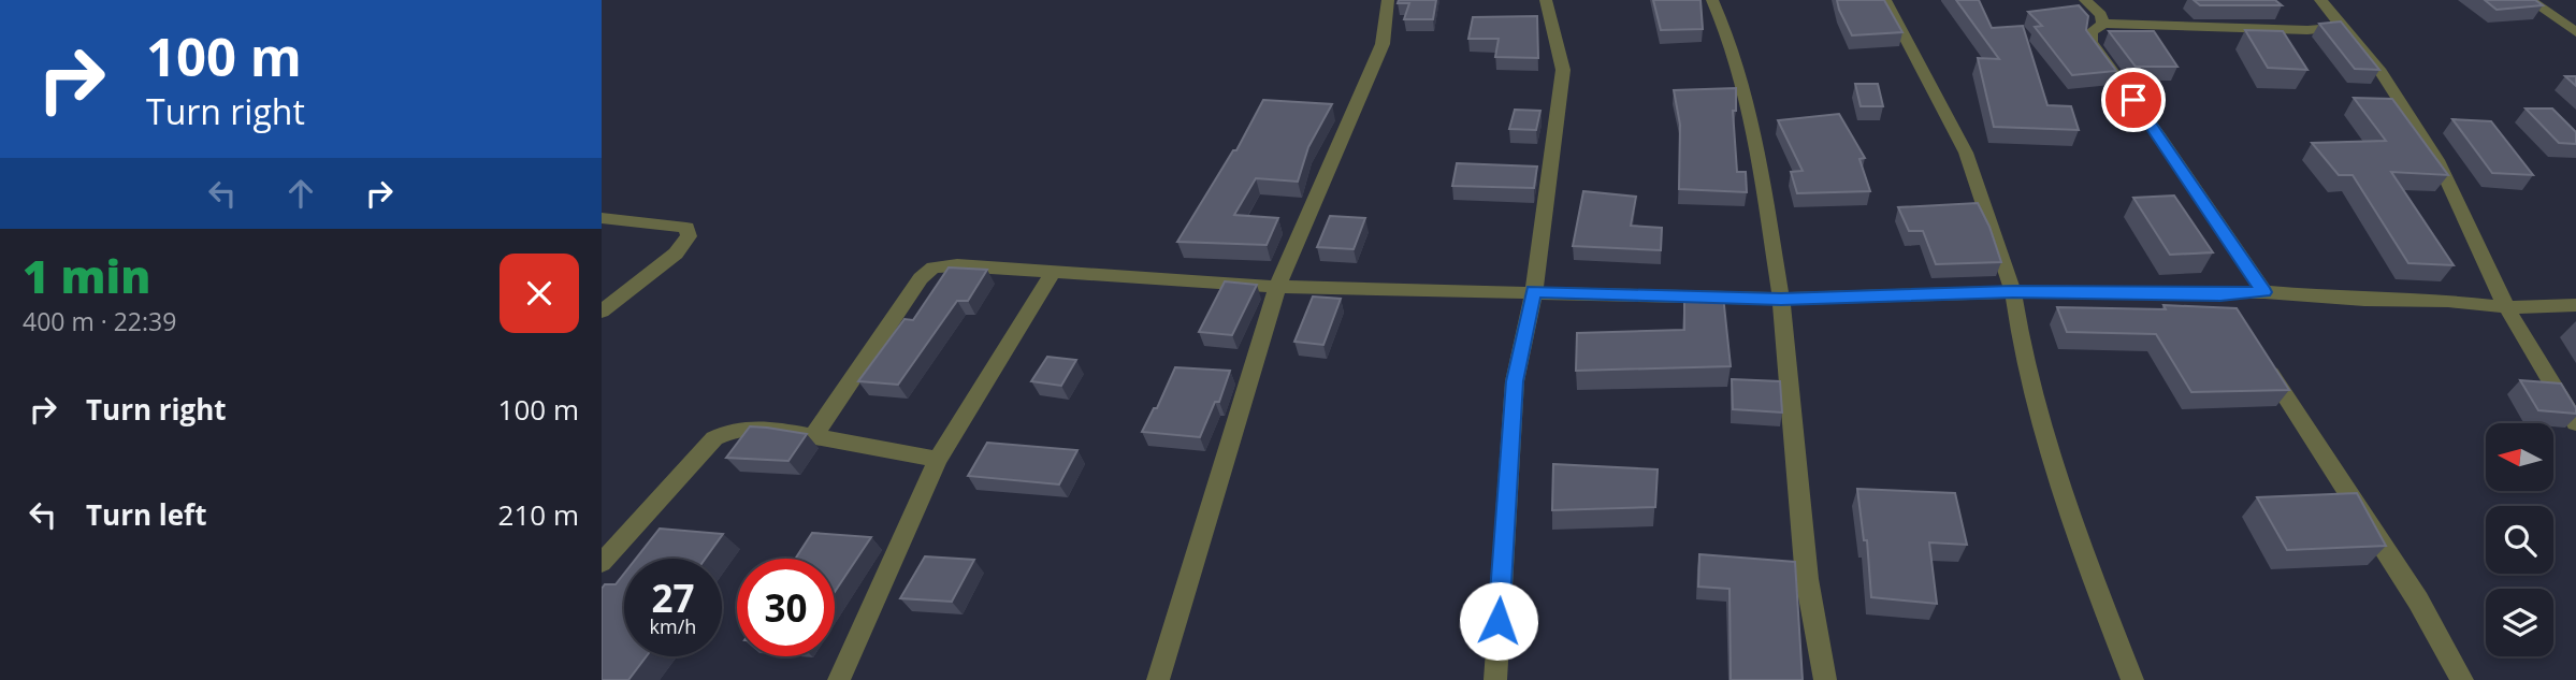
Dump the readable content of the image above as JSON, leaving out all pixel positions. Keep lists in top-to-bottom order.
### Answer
{
  "north": "left",
  "page": {
    "turn": ["100 m", "Turn right"],
    "heading": ["1 min", "400 m · 22:39"],
    "list": [
      {
        "name": "Turn right",
        "value": "100 m"
      },
      {
        "name": "Turn left",
        "value": "210 m"
      }
    ],
    "speed": "27 km/h",
    "limit": "30"
  }
}
